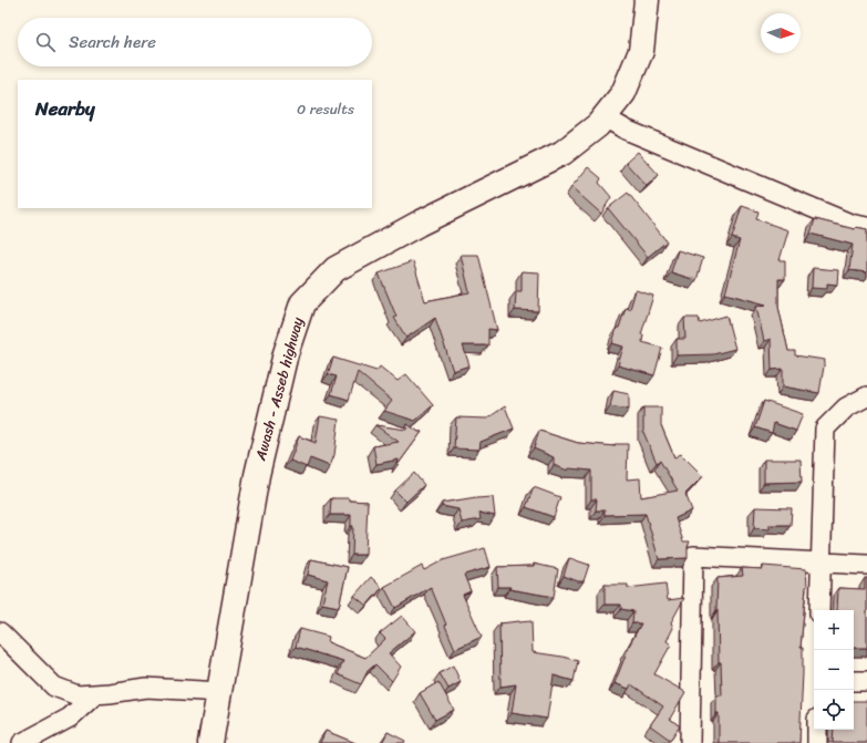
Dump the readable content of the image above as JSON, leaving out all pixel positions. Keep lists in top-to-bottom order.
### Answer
{
  "streets": {
    "highway": ["Awash - Asseb highway"]
  },
  "north": "right",
  "page": {
    "search": "Search here",
    "heading": ["Nearby", "0 results"],
    "map_buttons": ["+", "−"]
  }
}
